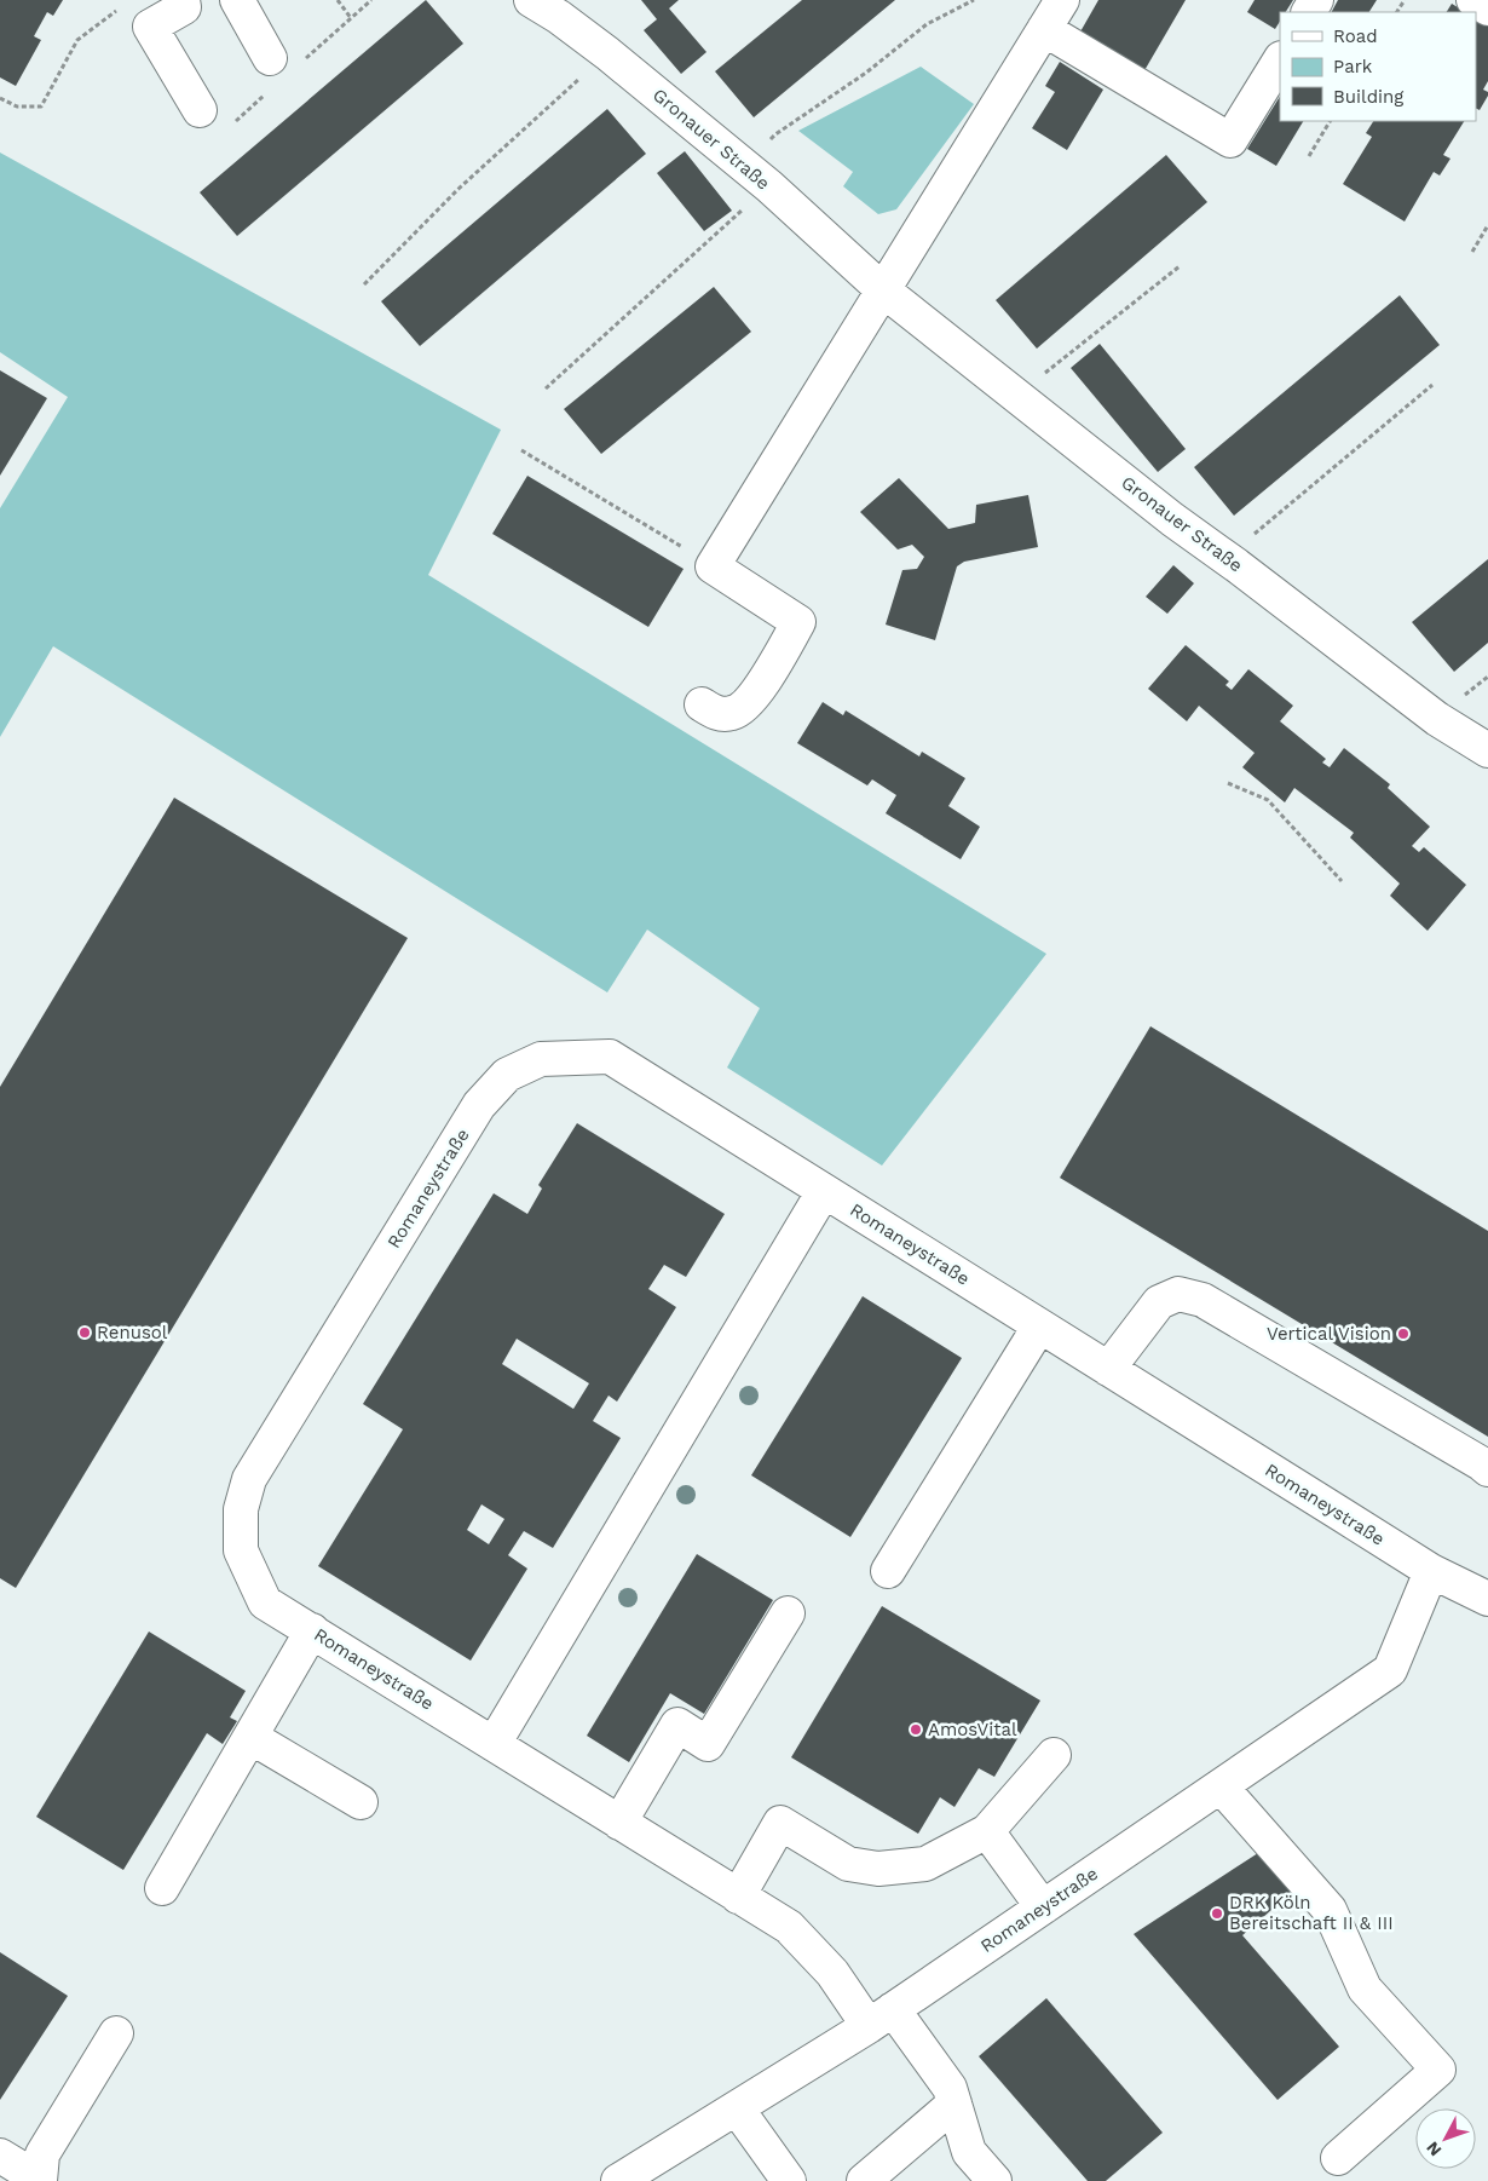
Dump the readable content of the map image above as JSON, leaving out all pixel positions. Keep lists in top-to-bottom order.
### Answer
{
  "streets": {
    "street": ["Gronauer Straße", "Romaneystraße"]
  },
  "places": [
    "Renusol",
    "Vertical Vision",
    "AmosVital",
    "DRK Köln Bereitschaft II & III"
  ],
  "legend": ["Road", "Park", "Building"],
  "north": "bottom left"
}
